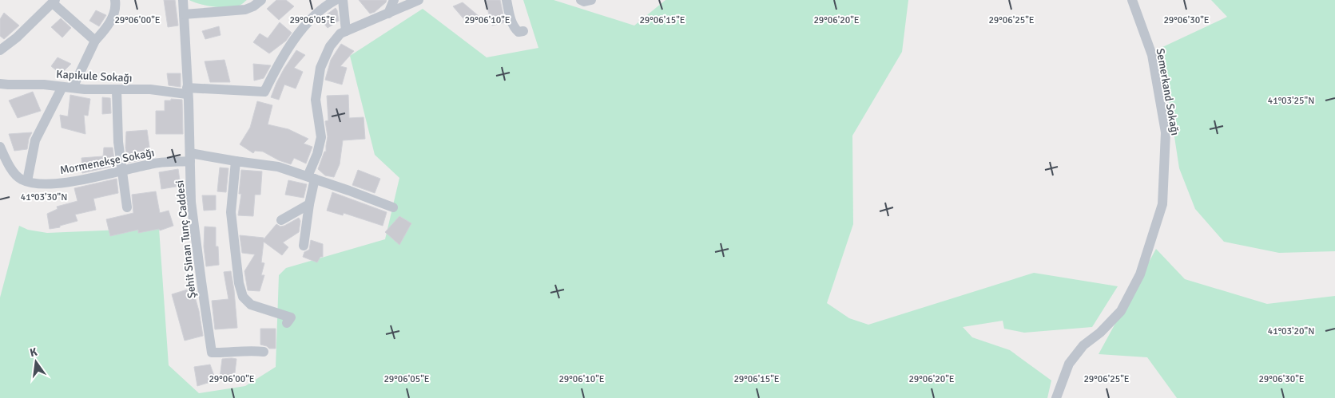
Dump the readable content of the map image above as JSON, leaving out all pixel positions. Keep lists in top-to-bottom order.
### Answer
{
  "streets": {
    "street": [
      "Kapıkule Sokağı",
      "Semerkand Sokağı",
      "Mormenekşe Sokağı",
      "Şehit Sinan Tunç Caddesi"
    ]
  },
  "crossings": [
    ["Kapıkule Sokağı", "Şehit Sinan Tunç Caddesi"],
    ["Mormenekşe Sokağı", "Şehit Sinan Tunç Caddesi"]
  ],
  "north": "top",
  "coordinates": [
    "29°06'00\"E",
    "29°06'05\"E",
    "29°06'10\"E",
    "29°06'15\"E",
    "29°06'20\"E",
    "29°06'25\"E",
    "29°06'30\"E",
    "41°03'25\"N",
    "41°03'30\"N",
    "41°03'20\"N"
  ]
}
